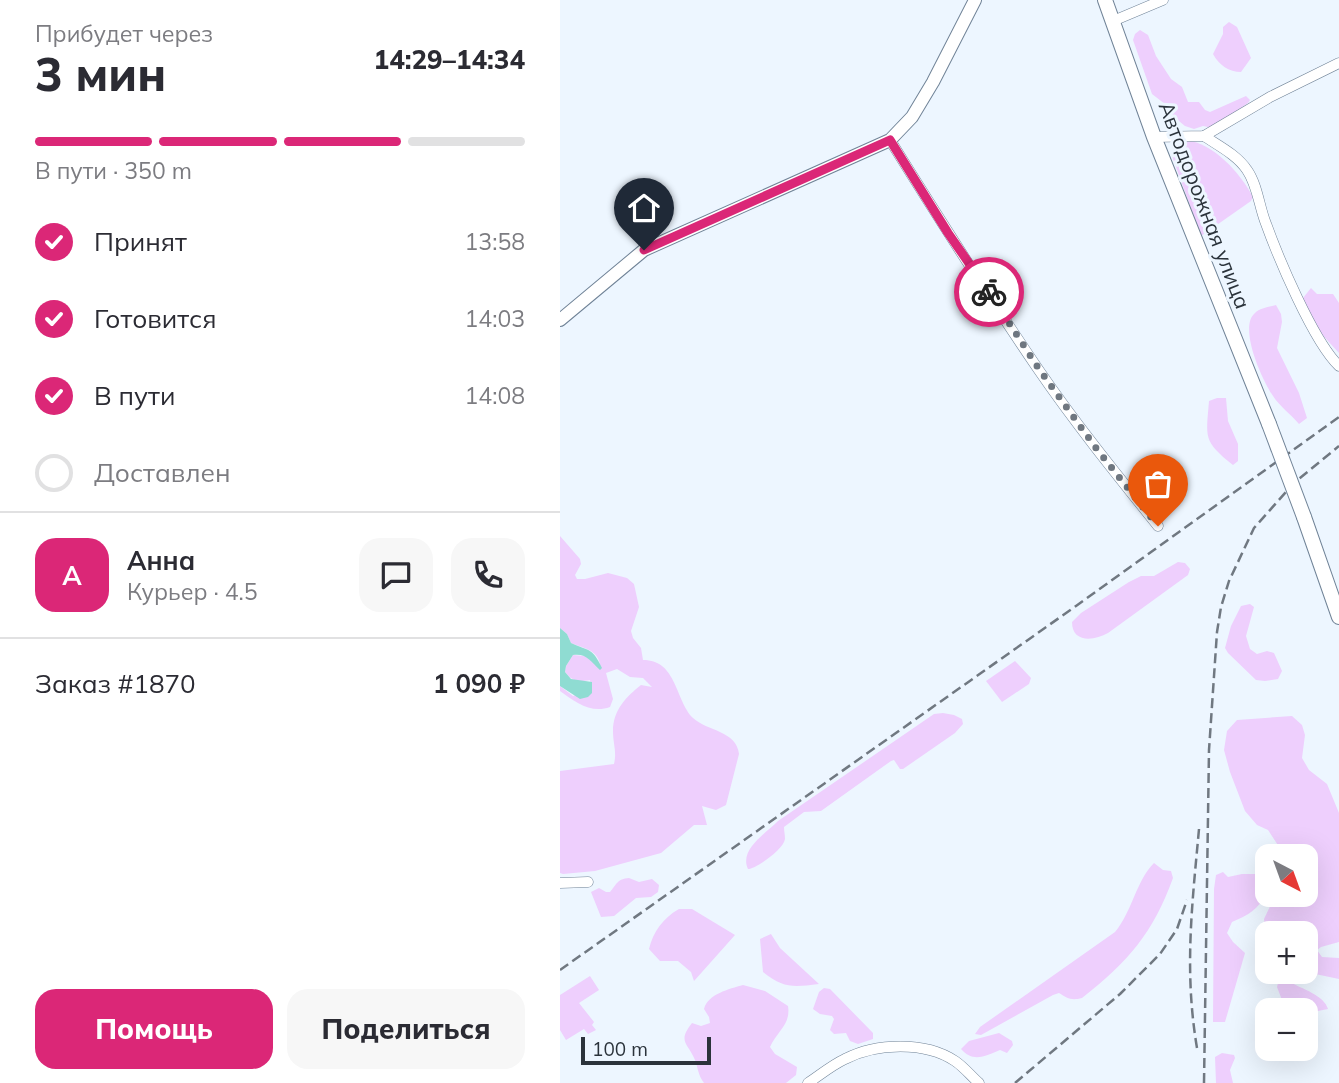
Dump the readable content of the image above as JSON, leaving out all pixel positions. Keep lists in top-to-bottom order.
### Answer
{
  "streets": {
    "main road": ["Автодорожная улица"]
  },
  "scale_bar": "100 m",
  "north": "bottom right",
  "page": {
    "heading": ["3 мин", "Прибудет через", "14:29–14:34"],
    "panel": [
      "Анна",
      "Курьер · 4.5",
      "Заказ #1870",
      "1 090 ₽"
    ],
    "bar": "В пути · 350 m",
    "list": [
      ["Принят", "13:58"],
      ["Готовится", "14:03"],
      ["В пути", "14:08"],
      "Доставлен"
    ],
    "round": "А",
    "map_buttons": ["+", "−"],
    "buttons": ["Помощь", "Поделиться"],
    "scale": "100 m"
  }
}
